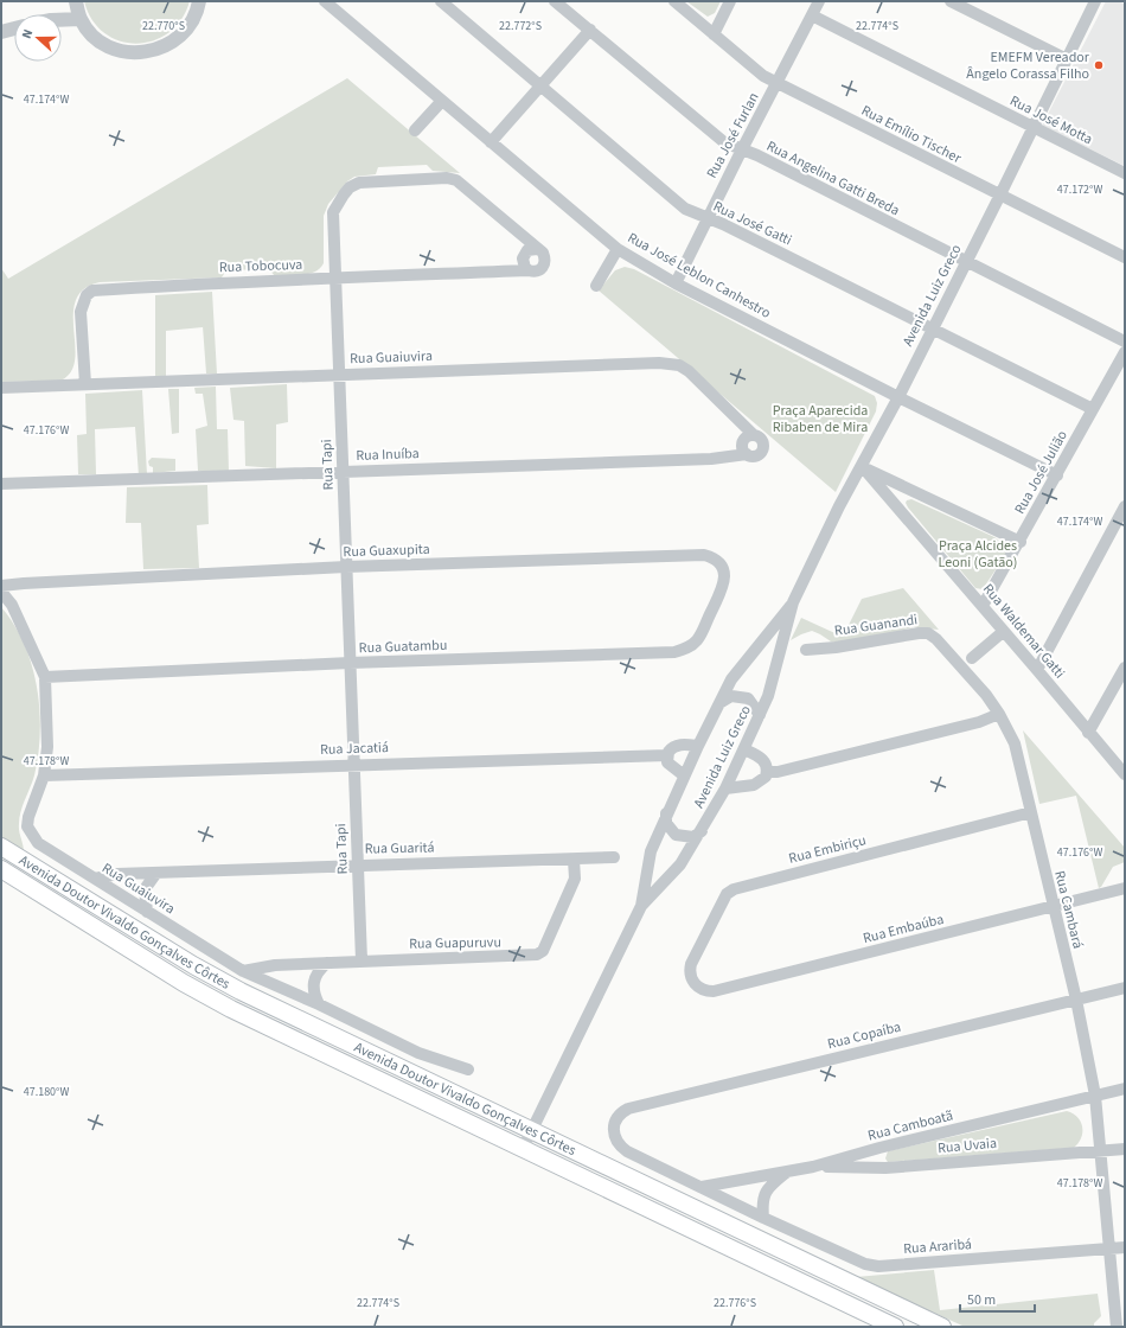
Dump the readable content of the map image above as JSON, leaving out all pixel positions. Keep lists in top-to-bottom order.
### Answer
{
  "streets": {
    "main road": ["Avenida Doutor Vivaldo Gonçalves Côrtes"],
    "street": [
      "Rua José Motta",
      "Rua Emílio Tischer",
      "Rua José Furlan",
      "Rua Angelina Gatti Breda",
      "Rua José Gatti",
      "Rua Tobocuva",
      "Rua José Leblon Canhestro",
      "Avenida Luiz Greco",
      "Rua Guaiuvira",
      "Rua Inuíba",
      "Rua Tapi",
      "Rua José Julião",
      "Rua Guaxupita",
      "Rua Guanandi",
      "Rua Waldemar Gatti",
      "Rua Guatambu",
      "Rua Jacatiá",
      "Rua Guaritá",
      "Rua Embiriçu",
      "Rua Cambará",
      "Rua Embaúba",
      "Rua Guapuruvu",
      "Rua Copaíba",
      "Rua Camboatã",
      "Rua Uvaia",
      "Rua Araribá"
    ]
  },
  "crossings": [
    ["Rua José Motta", "Rua José Furlan"],
    ["Rua José Motta", "Avenida Luiz Greco"],
    ["Rua Emílio Tischer", "Rua José Furlan"],
    ["Rua Emílio Tischer", "Avenida Luiz Greco"],
    ["Rua José Furlan", "Rua Angelina Gatti Breda"],
    ["Rua José Furlan", "Rua José Gatti"],
    ["Rua José Furlan", "Rua José Leblon Canhestro"],
    ["Rua Angelina Gatti Breda", "Avenida Luiz Greco"],
    ["Rua José Gatti", "Avenida Luiz Greco"],
    ["Rua José Gatti", "Rua José Julião"],
    ["Rua Tobocuva", "Rua Guaiuvira"],
    ["Rua Tobocuva", "Rua Tapi"],
    ["Rua José Leblon Canhestro", "Avenida Luiz Greco"],
    ["Rua José Leblon Canhestro", "Rua José Julião"],
    ["Avenida Luiz Greco", "Rua Waldemar Gatti"],
    ["Avenida Luiz Greco", "Avenida Doutor Vivaldo Gonçalves Côrtes"],
    ["Rua Guaiuvira", "Rua Inuíba"],
    ["Rua Guaiuvira", "Rua Tapi"],
    ["Rua Guaiuvira", "Rua Guatambu"],
    ["Rua Guaiuvira", "Rua Jacatiá"],
    ["Rua Guaiuvira", "Rua Guaritá"],
    ["Rua Guaiuvira", "Rua Guapuruvu"],
    ["Rua Inuíba", "Rua Tapi"],
    ["Rua Tapi", "Rua Guaxupita"],
    ["Rua Tapi", "Rua Guatambu"],
    ["Rua Tapi", "Rua Jacatiá"],
    ["Rua Tapi", "Rua Guaritá"],
    ["Rua Tapi", "Rua Guapuruvu"],
    ["Rua José Julião", "Rua Waldemar Gatti"],
    ["Rua Guaxupita", "Rua Guatambu"],
    ["Rua Guanandi", "Rua Cambará"],
    ["Rua Guaritá", "Rua Guapuruvu"],
    ["Rua Embiriçu", "Rua Cambará"],
    ["Rua Embiriçu", "Rua Embaúba"],
    ["Rua Cambará", "Rua Embaúba"],
    ["Rua Cambará", "Rua Copaíba"],
    ["Rua Cambará", "Rua Camboatã"],
    ["Rua Cambará", "Rua Uvaia"],
    ["Rua Cambará", "Rua Araribá"],
    ["Rua Copaíba", "Rua Araribá"],
    ["Rua Camboatã", "Rua Uvaia"],
    ["Rua Camboatã", "Rua Araribá"]
  ],
  "parks": ["Praça Aparecida Ribaben de Mira", "Praça Alcides Leoni (Gatão)"],
  "places": ["EMEFM Vereador Ângelo Corassa Filho"],
  "scale_bar": "50 m",
  "north": "left",
  "coordinates": [
    "22.772°S",
    "22.774°S",
    "22.770°S",
    "47.174°W",
    "47.172°W",
    "47.176°W",
    "47.178°W",
    "47.180°W",
    "22.776°S"
  ]
}
